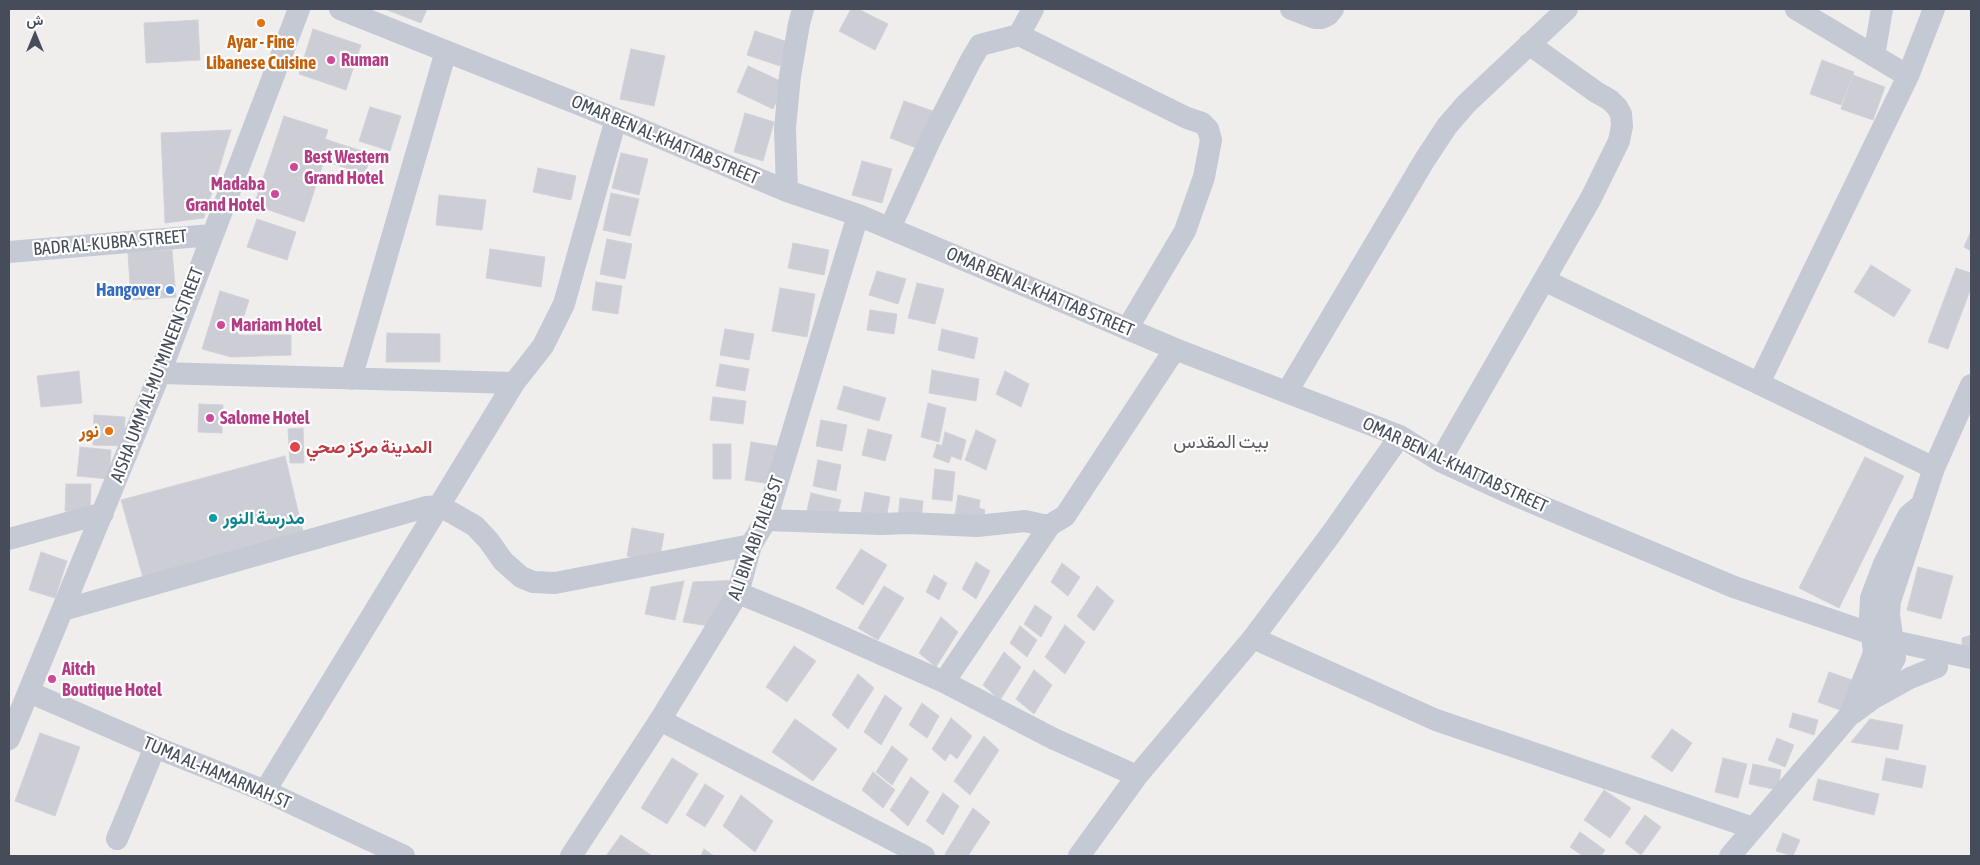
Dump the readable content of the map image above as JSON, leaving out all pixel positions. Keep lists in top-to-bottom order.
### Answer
{
  "streets": {
    "street": [
      "OMAR BEN AL-KHATTAB STREET",
      "BADR AL-KUBRA STREET",
      "AISHA UMM AL-MU'MINEEN STREET",
      "ALI BIN ABI TALEB ST",
      "TUMA AL-HAMARNAH ST"
    ]
  },
  "crossings": [
    ["OMAR BEN AL-KHATTAB STREET", "ALI BIN ABI TALEB ST"],
    ["BADR AL-KUBRA STREET", "AISHA UMM AL-MU'MINEEN STREET"],
    ["AISHA UMM AL-MU'MINEEN STREET", "TUMA AL-HAMARNAH ST"]
  ],
  "districts": ["بيت المقدس"],
  "places": [
    "Ayar - Fine Libanese Cuisine",
    "Ruman",
    "Best Western Grand Hotel",
    "Madaba Grand Hotel",
    "Hangover",
    "Mariam Hotel",
    "Salome Hotel",
    "نور",
    "المدينة مركز صحي",
    "مدرسة النور",
    "Aitch Boutique Hotel"
  ],
  "north": "top"
}
